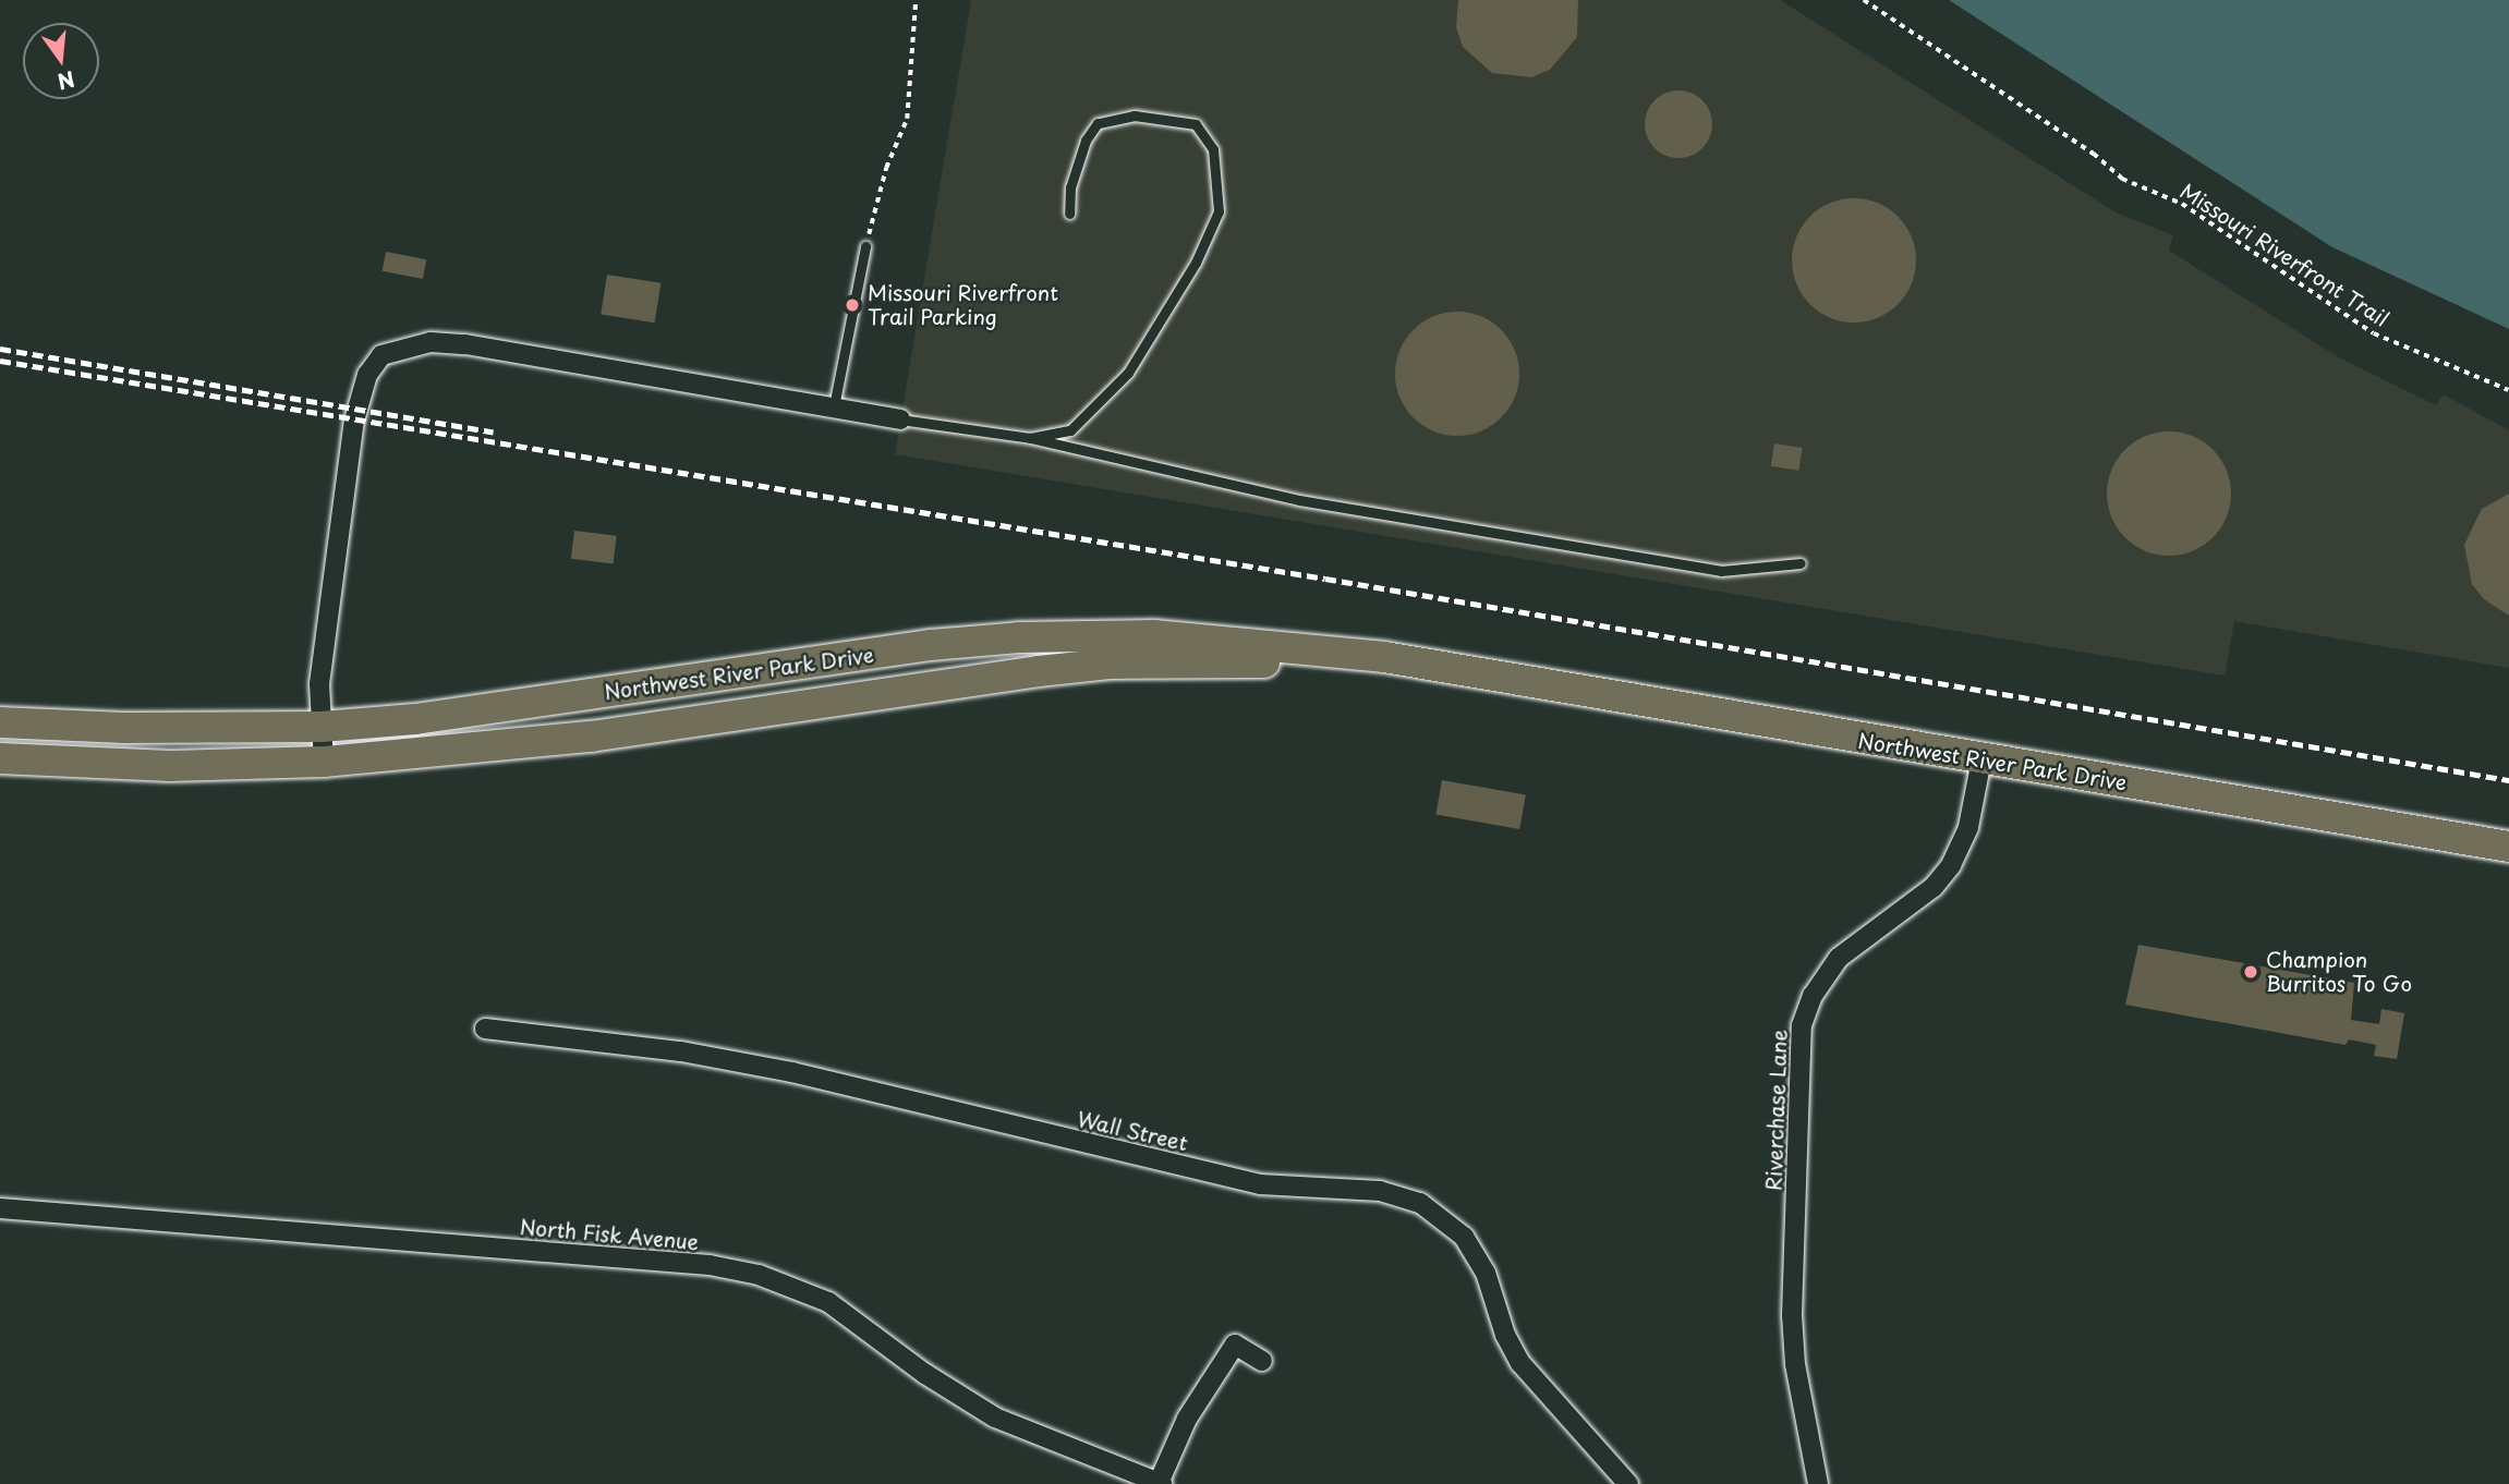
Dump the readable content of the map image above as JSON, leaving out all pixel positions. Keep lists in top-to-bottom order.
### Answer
{
  "streets": {
    "main road": ["Northwest River Park Drive"],
    "street": ["Riverchase Lane", "Wall Street", "North Fisk Avenue"],
    "path": ["Missouri Riverfront Trail"]
  },
  "crossings": [
    ["Northwest River Park Drive", "Riverchase Lane"]
  ],
  "places": ["Missouri Riverfront Trail Parking", "Champion Burritos To Go"],
  "north": "bottom"
}
